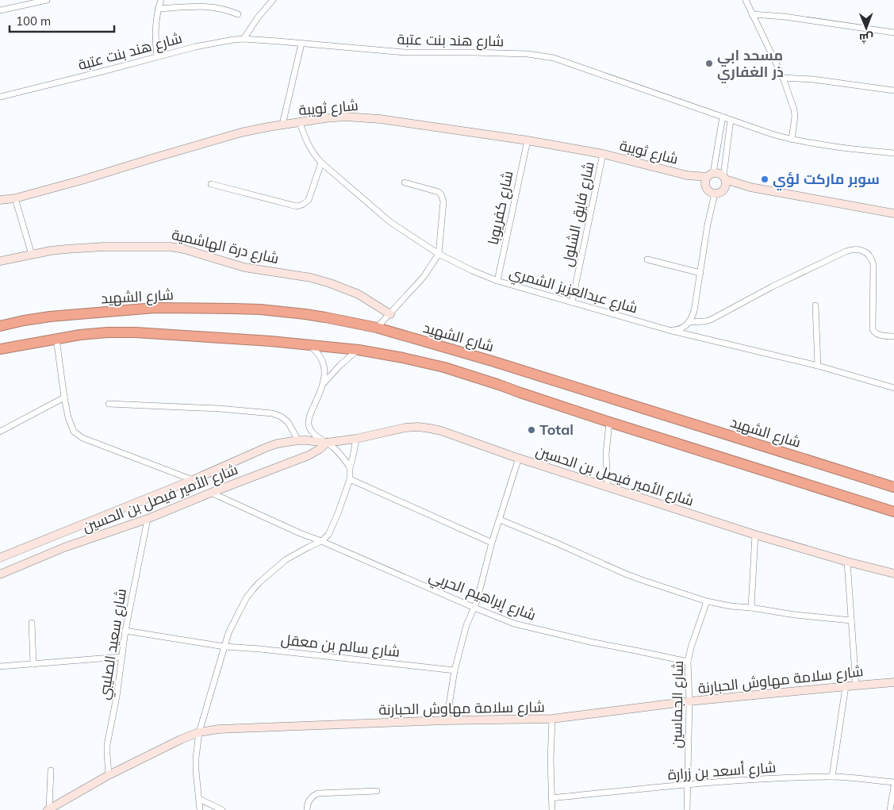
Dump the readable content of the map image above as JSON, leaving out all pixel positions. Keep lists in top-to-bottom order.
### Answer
{
  "streets": {
    "highway": ["شارع الشهيد"],
    "street": [
      "شارع هند بنت عتبة",
      "شارع ثويبة",
      "شارع كفريوبا",
      "شارع فايق الشلول",
      "شارع درة الهاشمية",
      "شارع عبدالعزيز الشمري",
      "شارع الأمير فيصل بن الحسين",
      "شارع إبراهيم الحربي",
      "شارع سعيد الصليبي",
      "شارع سالم بن معقل",
      "شارع سلامة مهاوش الحبارنة",
      "شارع الجماسين",
      "شارع أسعد بن زرارة"
    ]
  },
  "crossings": [
    ["شارع ثويبة", "شارع كفريوبا"],
    ["شارع ثويبة", "شارع فايق الشلول"],
    ["شارع ثويبة", "شارع عبدالعزيز الشمري"],
    ["شارع كفريوبا", "شارع عبدالعزيز الشمري"],
    ["شارع فايق الشلول", "شارع عبدالعزيز الشمري"],
    ["شارع الأمير فيصل بن الحسين", "شارع إبراهيم الحربي"],
    ["شارع الأمير فيصل بن الحسين", "شارع سعيد الصليبي"],
    ["شارع إبراهيم الحربي", "شارع الجماسين"],
    ["شارع سعيد الصليبي", "شارع سالم بن معقل"],
    ["شارع سعيد الصليبي", "شارع سلامة مهاوش الحبارنة"],
    ["شارع سلامة مهاوش الحبارنة", "شارع الجماسين"],
    ["شارع الجماسين", "شارع أسعد بن زرارة"]
  ],
  "places": ["مسحد ابي ذر الغفاري", "سوبر ماركت لؤي", "Total"],
  "scale_bar": "100 m",
  "north": "bottom"
}
